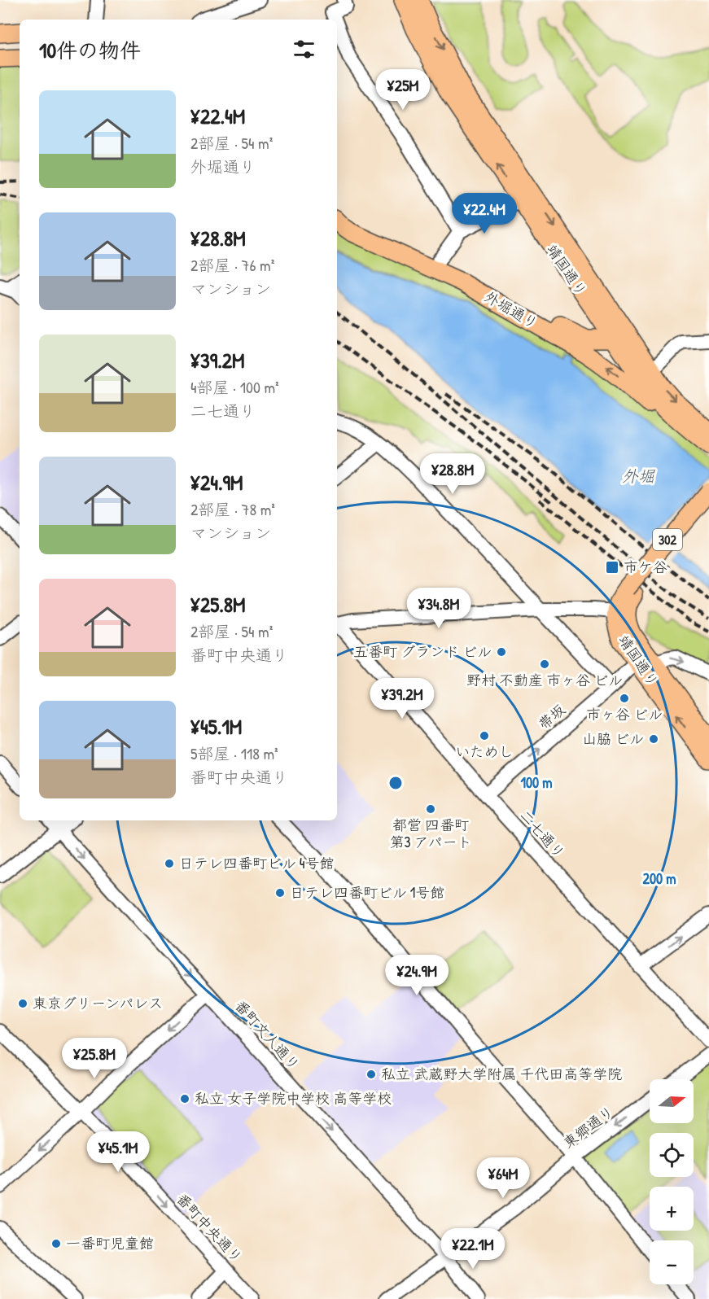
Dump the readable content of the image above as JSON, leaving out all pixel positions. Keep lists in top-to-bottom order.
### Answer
{
  "streets": {
    "main road": ["靖国通り", "外堀通り", "302"],
    "street": [
      "帯坂",
      "二七通り",
      "番町文人通り",
      "東郷通り",
      "番町中央通り"
    ]
  },
  "crossings": [
    ["靖国通り", "外堀通り"],
    ["靖国通り", "302"],
    ["靖国通り", "帯坂"],
    ["帯坂", "二七通り"],
    ["番町文人通り", "東郷通り"]
  ],
  "one_way": ["帯坂", "番町文人通り", "番町中央通り"],
  "water": ["外堀"],
  "places": {
    "transit": ["市ケ谷"],
    "other": [
      "五番町 グランド ビル",
      "野村 不動産 市ヶ谷 ビル",
      "市ヶ谷 ビル",
      "いためし",
      "山脇 ビル",
      "都営 四番町 第3 アパート",
      "日テレ四番町ビル 4号館",
      "日テレ四番町ビル 1号館",
      "東京グリーンパレス",
      "私立 武蔵野大学附属 千代田高等学院",
      "私立 女子学院中学校 高等学校",
      "一番町児童館"
    ]
  },
  "north": "right",
  "page": {
    "heading": "10件の物件",
    "price": [
      "¥25M",
      "¥22.4M",
      "¥28.8M",
      "¥34.8M",
      "¥39.2M",
      "¥24.9M",
      "¥25.8M",
      "¥45.1M",
      "¥64M",
      "¥22.1M"
    ],
    "list": [
      {
        "name": "¥22.4M",
        "note": "2部屋 · 54 m² · 外堀通り"
      },
      {
        "name": "¥28.8M",
        "note": "2部屋 · 76 m² · マンション"
      },
      {
        "name": "¥39.2M",
        "note": "4部屋 · 100 m² · 二七通り"
      },
      {
        "name": "¥24.9M",
        "note": "2部屋 · 78 m² · マンション"
      },
      {
        "name": "¥25.8M",
        "note": "2部屋 · 54 m² · 番町中央通り"
      },
      {
        "name": "¥45.1M",
        "note": "5部屋 · 118 m² · 番町中央通り"
      }
    ],
    "map_buttons": ["+", "−"]
  },
  "rings": ["100 m", "200 m"]
}
